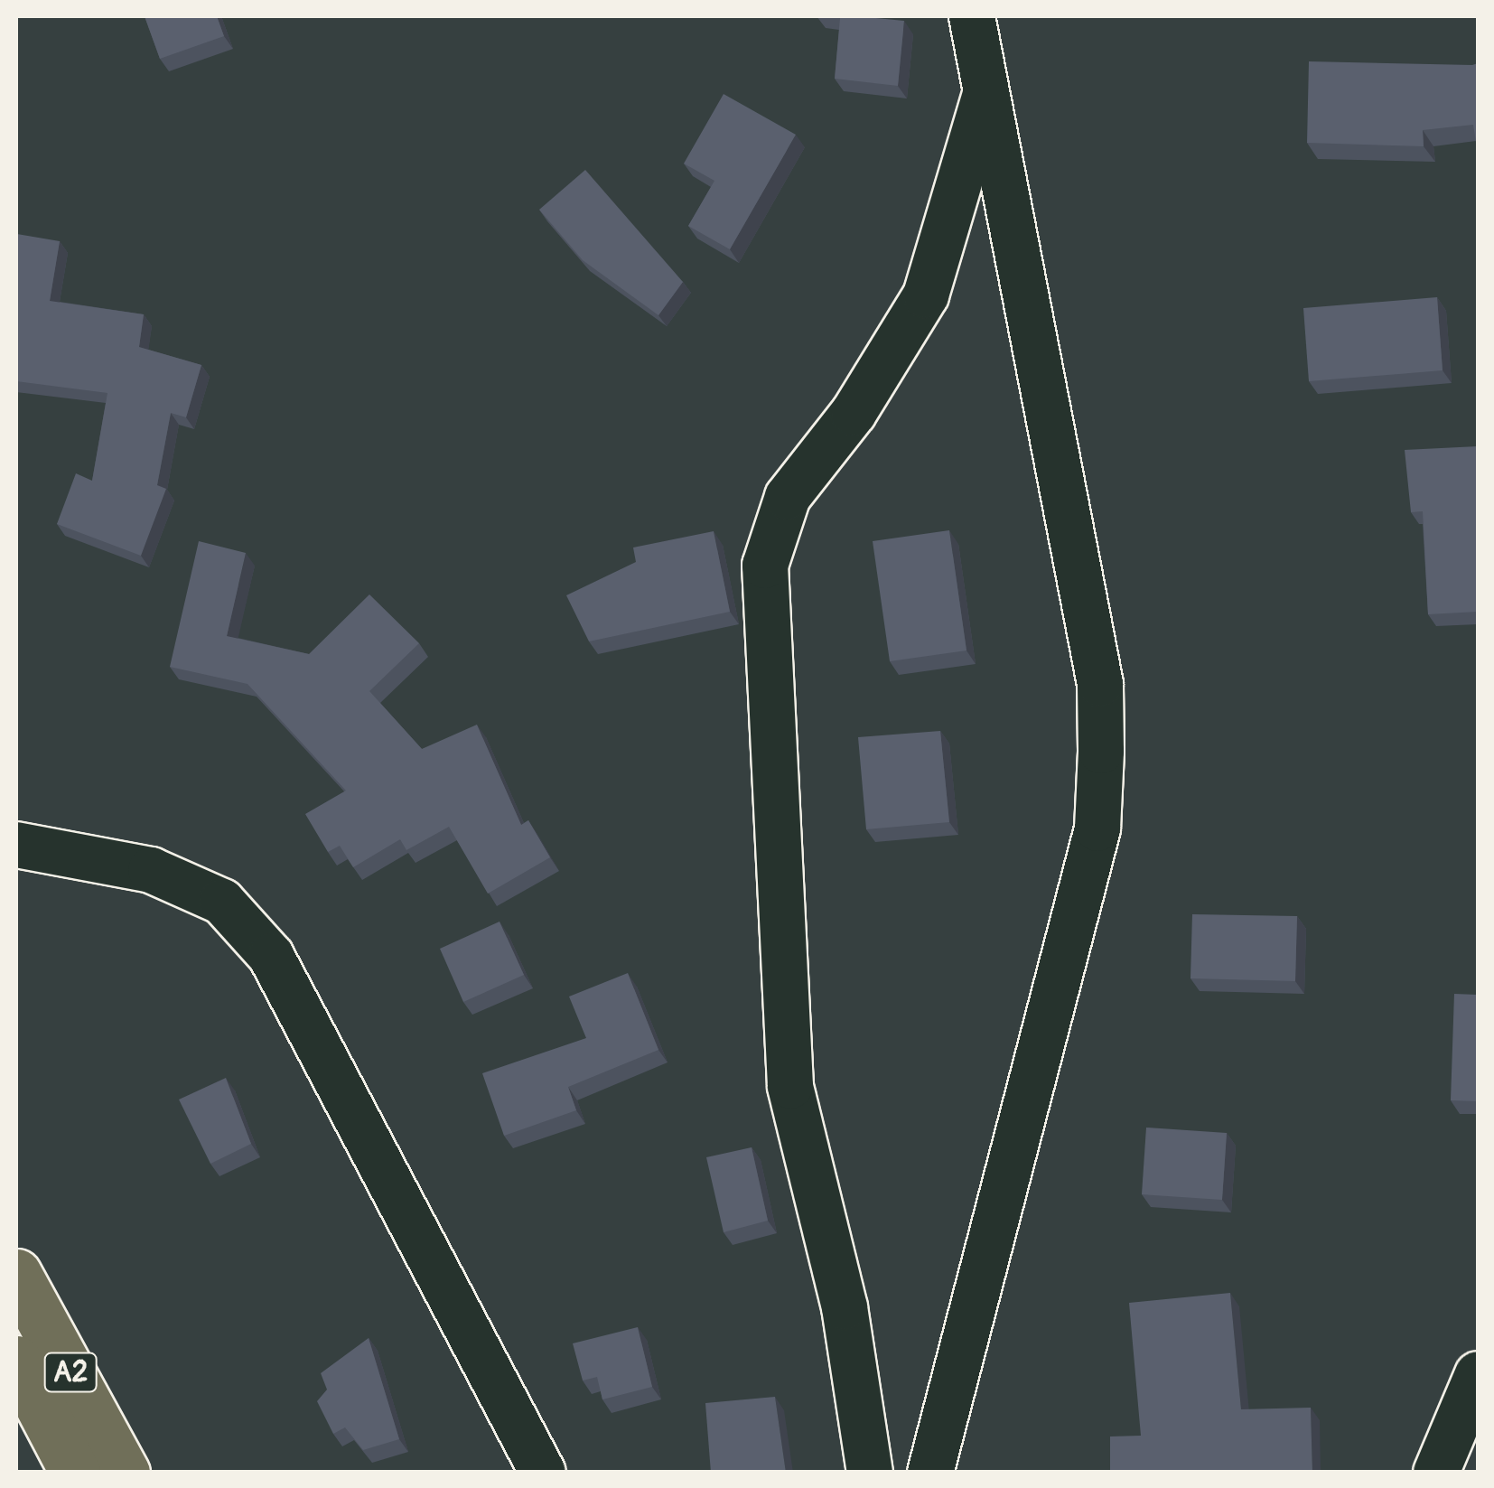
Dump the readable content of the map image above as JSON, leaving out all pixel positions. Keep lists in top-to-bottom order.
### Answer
{
  "streets": {
    "highway": ["A2"]
  }
}
